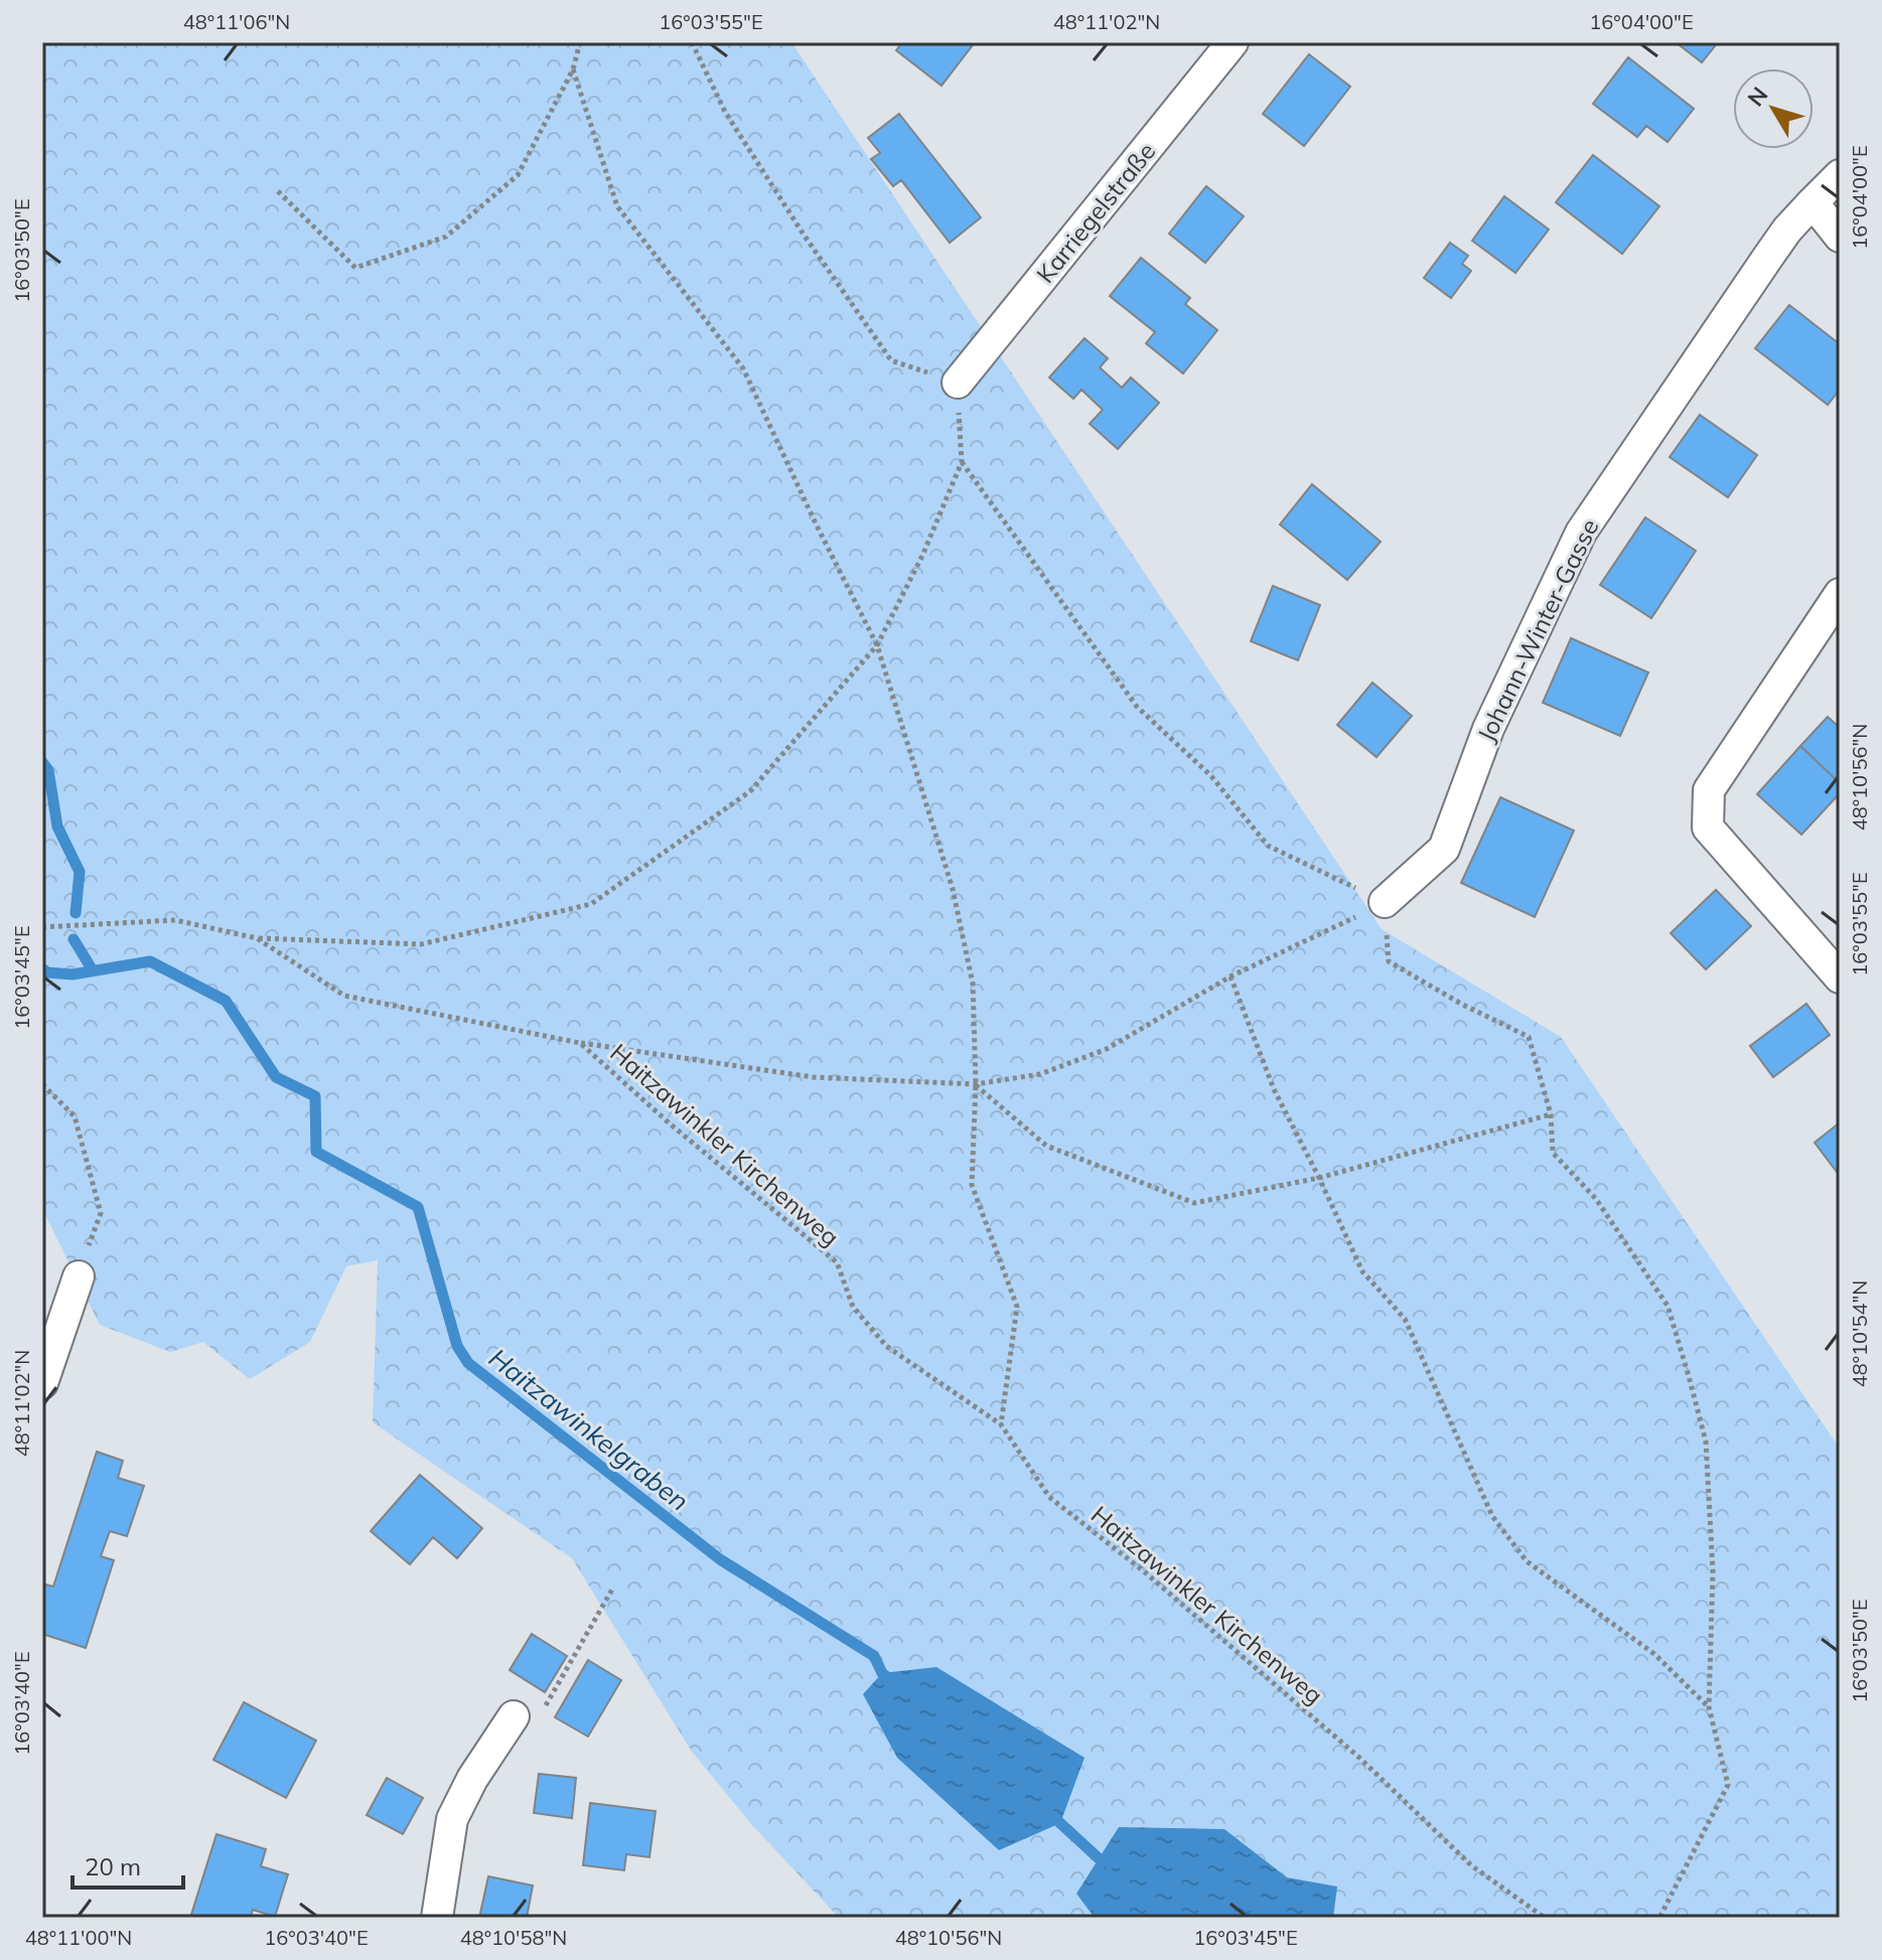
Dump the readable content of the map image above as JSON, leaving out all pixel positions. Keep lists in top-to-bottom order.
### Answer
{
  "streets": {
    "street": ["Karriegelstraße", "Johann-Winter-Gasse"],
    "path": ["Haitzawinkler Kirchenweg"]
  },
  "water": ["Haitzawinkelgraben"],
  "scale_bar": "20 m",
  "north": "top left",
  "coordinates": [
    "48°11'06\"N",
    "16°03'55\"E",
    "48°11'02\"N",
    "16°04'00\"E",
    "16°03'50\"E",
    "48°10'56\"N",
    "16°03'45\"E",
    "48°10'54\"N",
    "16°03'40\"E",
    "48°11'00\"N",
    "48°10'58\"N"
  ]
}
